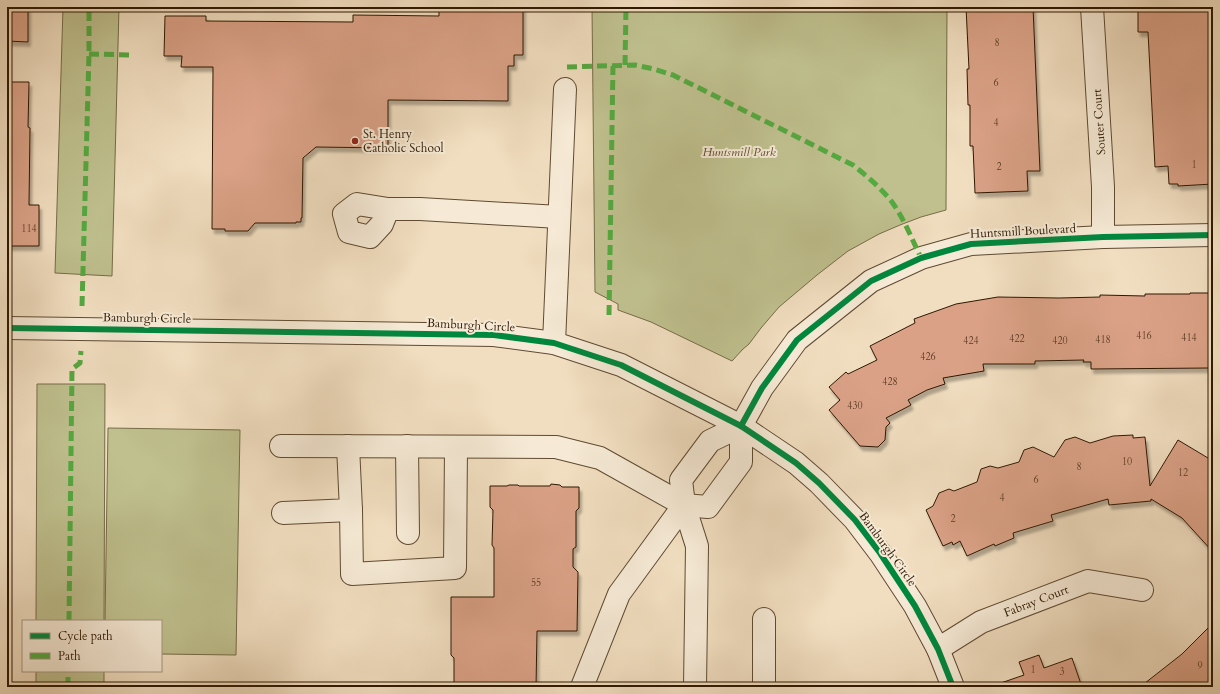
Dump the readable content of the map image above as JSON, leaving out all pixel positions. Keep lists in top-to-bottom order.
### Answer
{
  "streets": {
    "street": [
      "Souter Court",
      "Huntsmill Boulevard",
      "Bamburgh Circle",
      "Fabray Court"
    ]
  },
  "crossings": [
    ["Souter Court", "Huntsmill Boulevard"],
    ["Huntsmill Boulevard", "Bamburgh Circle"],
    ["Bamburgh Circle", "Fabray Court"]
  ],
  "parks": ["Huntsmill Park"],
  "places": ["St. Henry Catholic School"],
  "house_numbers": [
    "8",
    "6",
    "4",
    "1",
    "2",
    "114",
    "416",
    "414",
    "422",
    "418",
    "424",
    "420",
    "426",
    "428",
    "430",
    "10",
    "8",
    "12",
    "6",
    "4",
    "2",
    "55",
    "9",
    "1",
    "3"
  ],
  "legend": ["Cycle path", "Path"]
}
